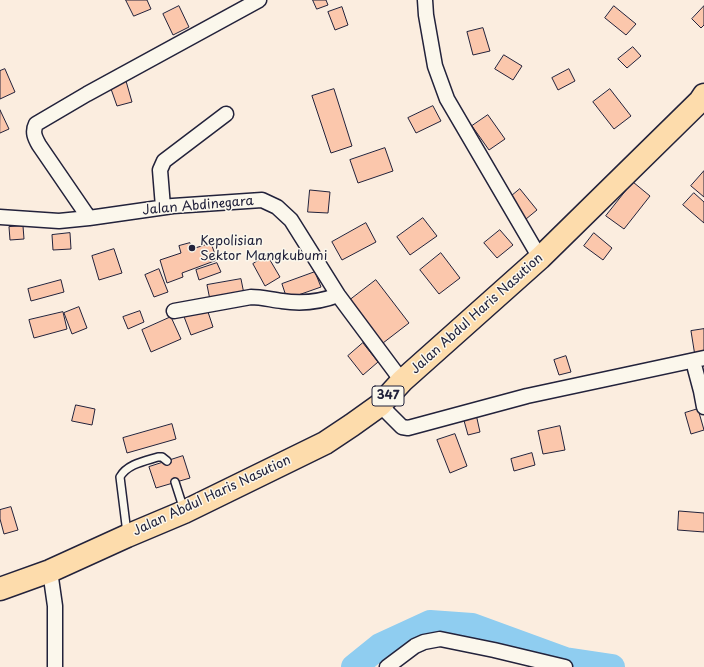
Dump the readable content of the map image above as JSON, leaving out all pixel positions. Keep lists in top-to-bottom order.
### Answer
{
  "streets": {
    "main road": ["Jalan Abdul Haris Nasution", "347"],
    "street": ["Jalan Abdinegara"]
  },
  "crossings": [
    ["Jalan Abdinegara", "Jalan Abdul Haris Nasution"]
  ],
  "places": ["Kepolisian Sektor Mangkubumi"]
}
